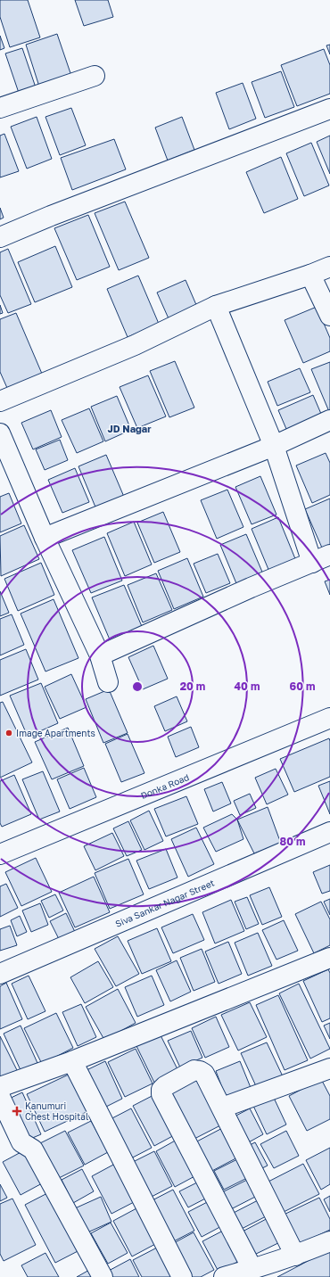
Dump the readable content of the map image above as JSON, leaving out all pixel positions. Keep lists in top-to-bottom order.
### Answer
{
  "streets": {
    "street": ["Donka Road", "Siva Sankar Nagar Street"]
  },
  "districts": ["JD Nagar"],
  "places": {
    "other": ["Image Apartments"],
    "health": ["Kanumuri Chest Hospital"]
  },
  "rings": [
    "20 m",
    "40 m",
    "60 m",
    "80 m"
  ]
}
